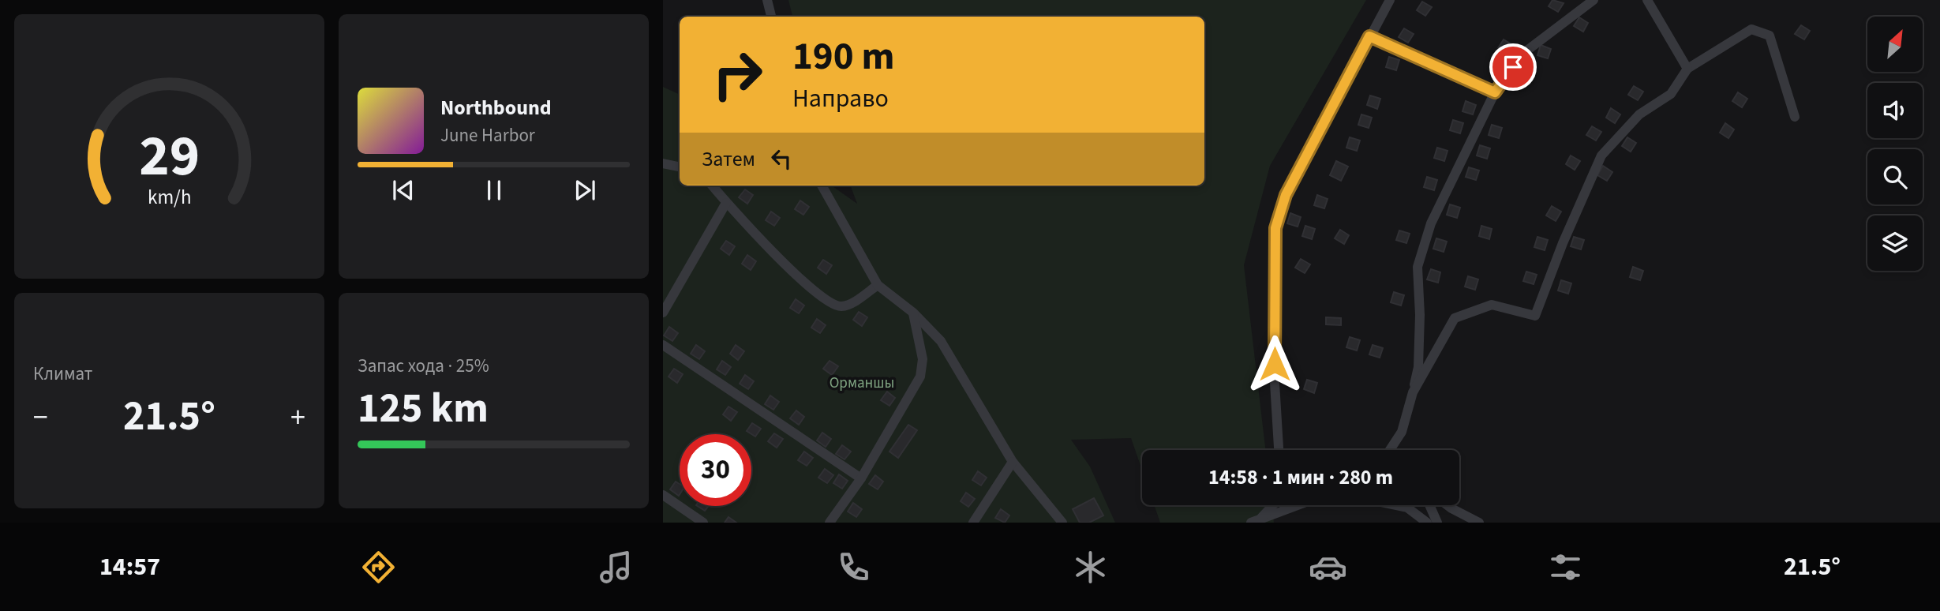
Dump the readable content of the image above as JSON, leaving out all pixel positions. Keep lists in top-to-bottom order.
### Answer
{
  "parks": ["Орманшы"],
  "north": "top right",
  "page": {
    "turn": ["190 m", "Направо"],
    "song": ["Northbound", "June Harbor"],
    "then": "Затем",
    "tile": [
      "Климат",
      ["Запас хода · 25%", "125 km"]
    ],
    "heat": ["−", "21.5°", "+"],
    "limit": "30",
    "trip": "14:58 · 1 мин · 280 m",
    "tabs": ["14:57", "21.5°"],
    "gauge": ["29", "km/h"]
  }
}
